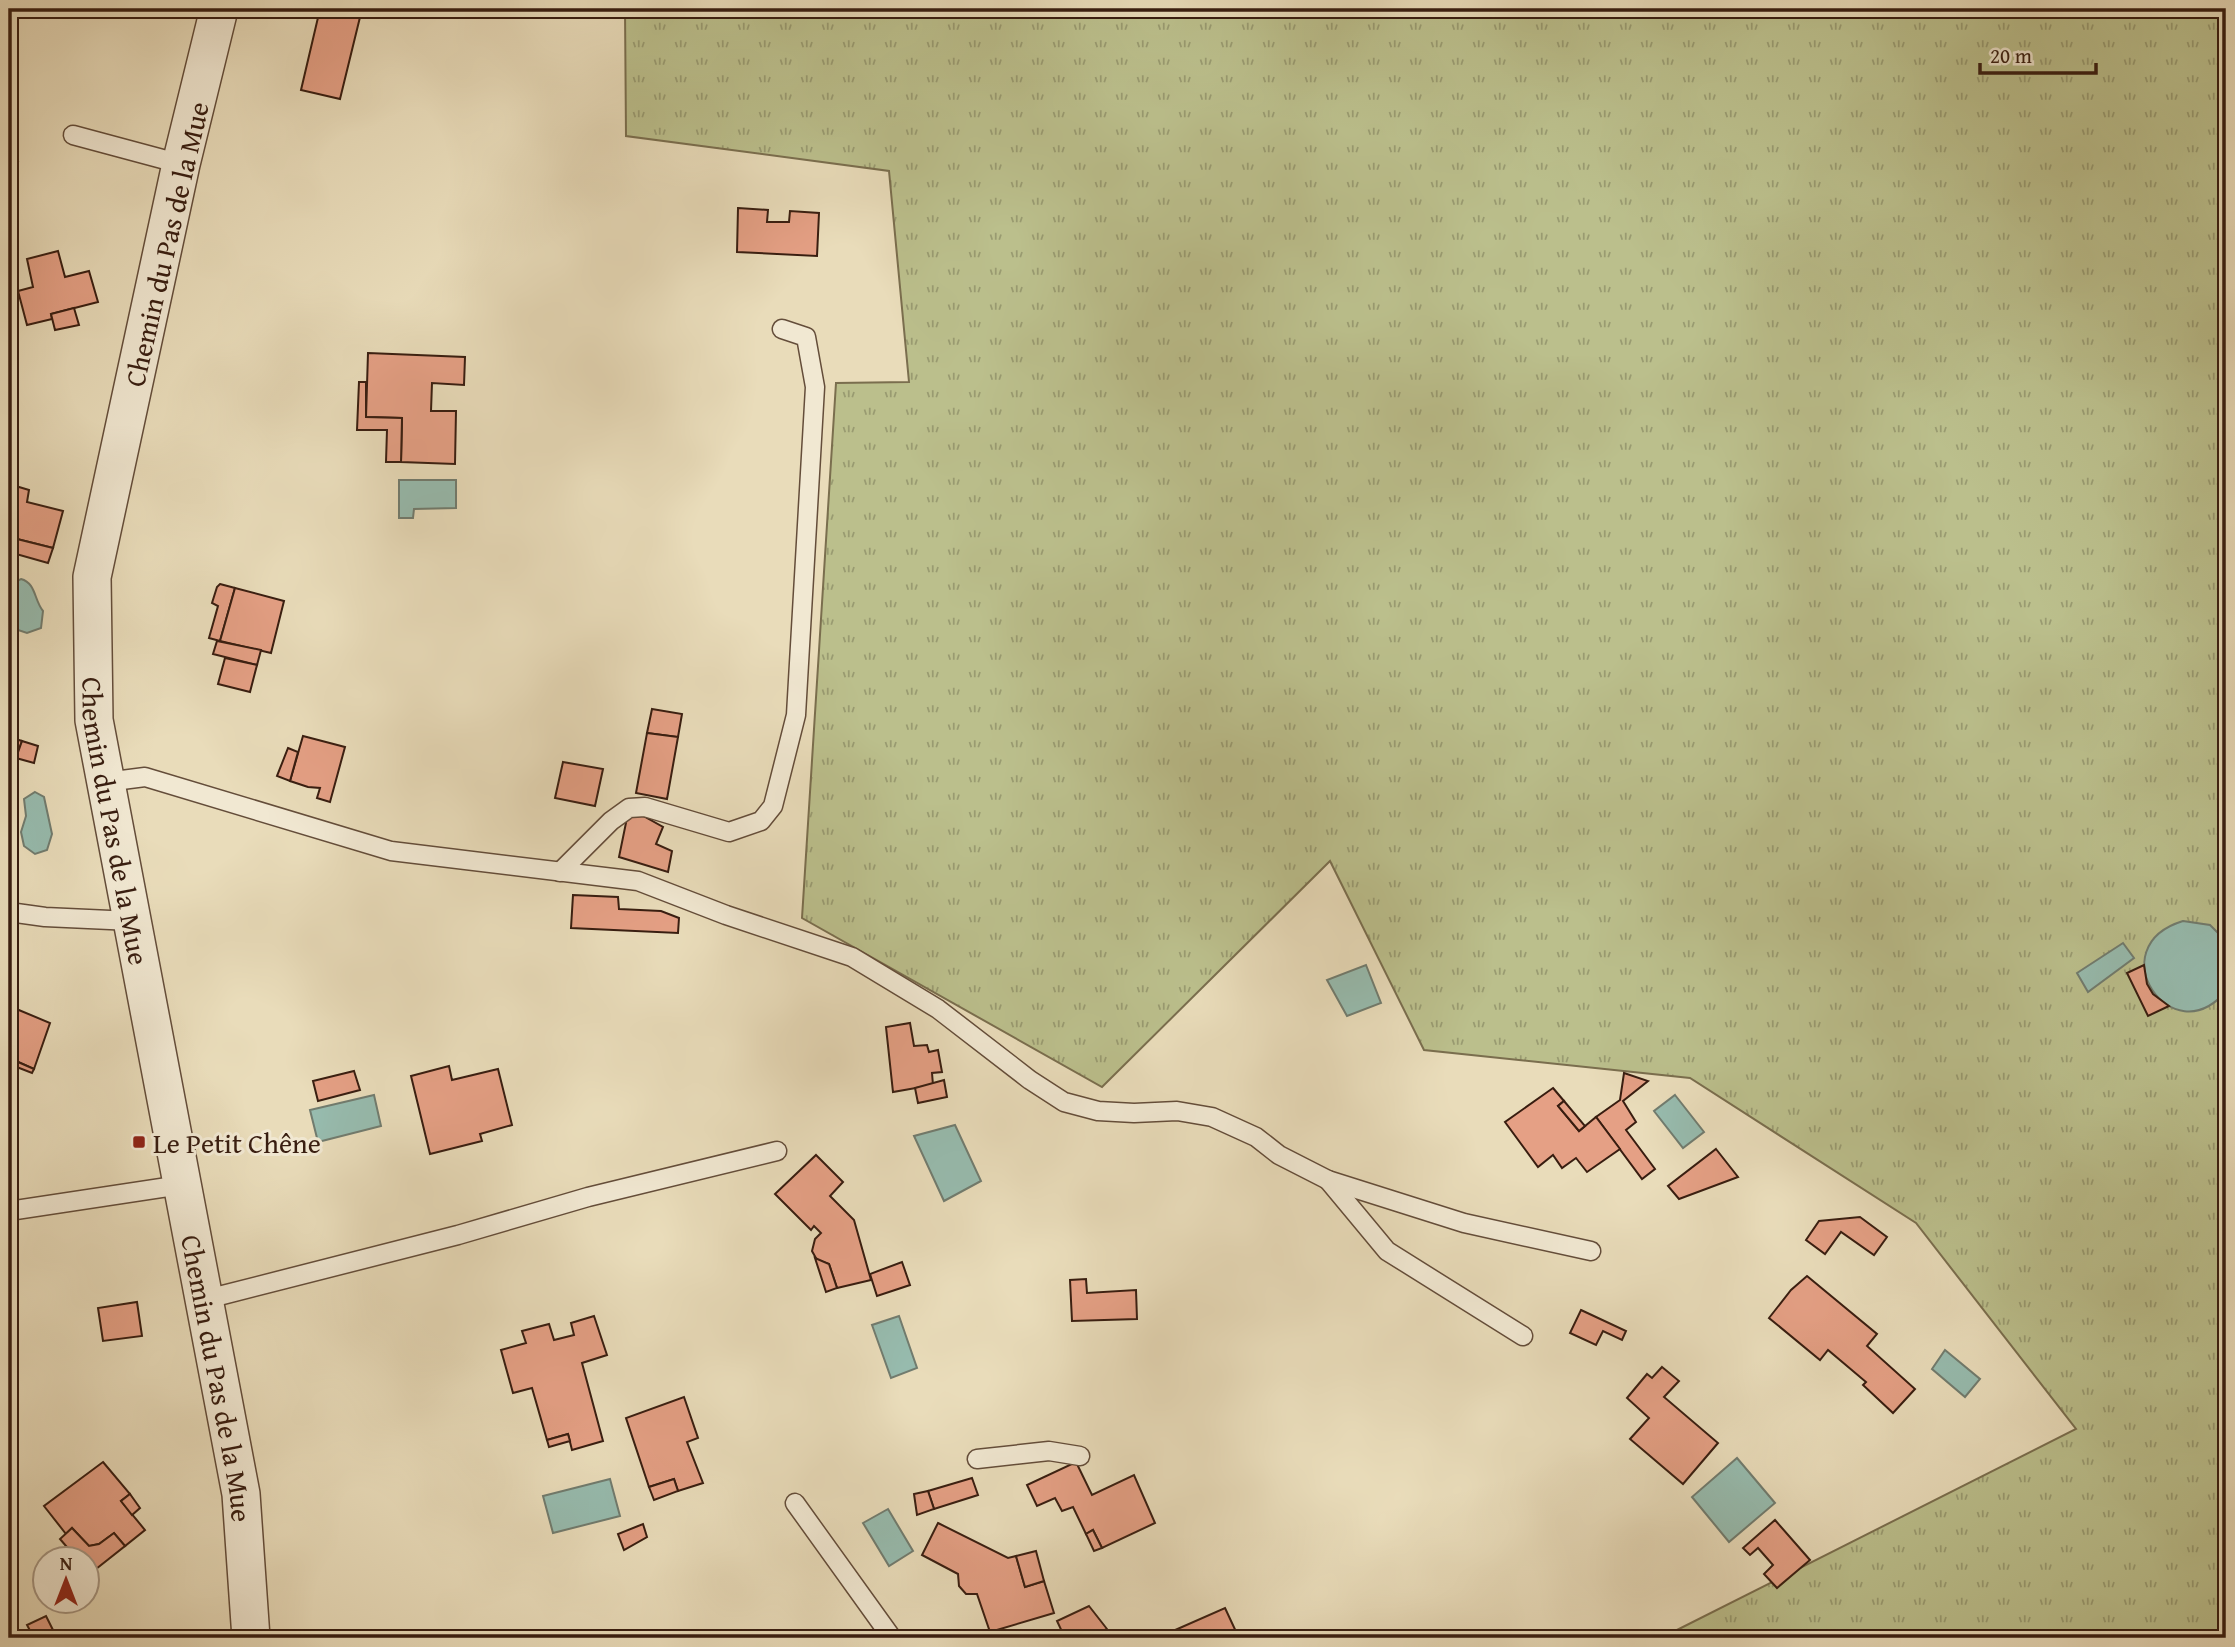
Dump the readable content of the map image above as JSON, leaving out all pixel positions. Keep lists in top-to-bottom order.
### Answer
{
  "streets": {
    "street": ["Chemin du Pas de la Mue"]
  },
  "places": {
    "transit": ["Le Petit Chêne"]
  },
  "scale_bar": "20 m",
  "north": "top"
}
